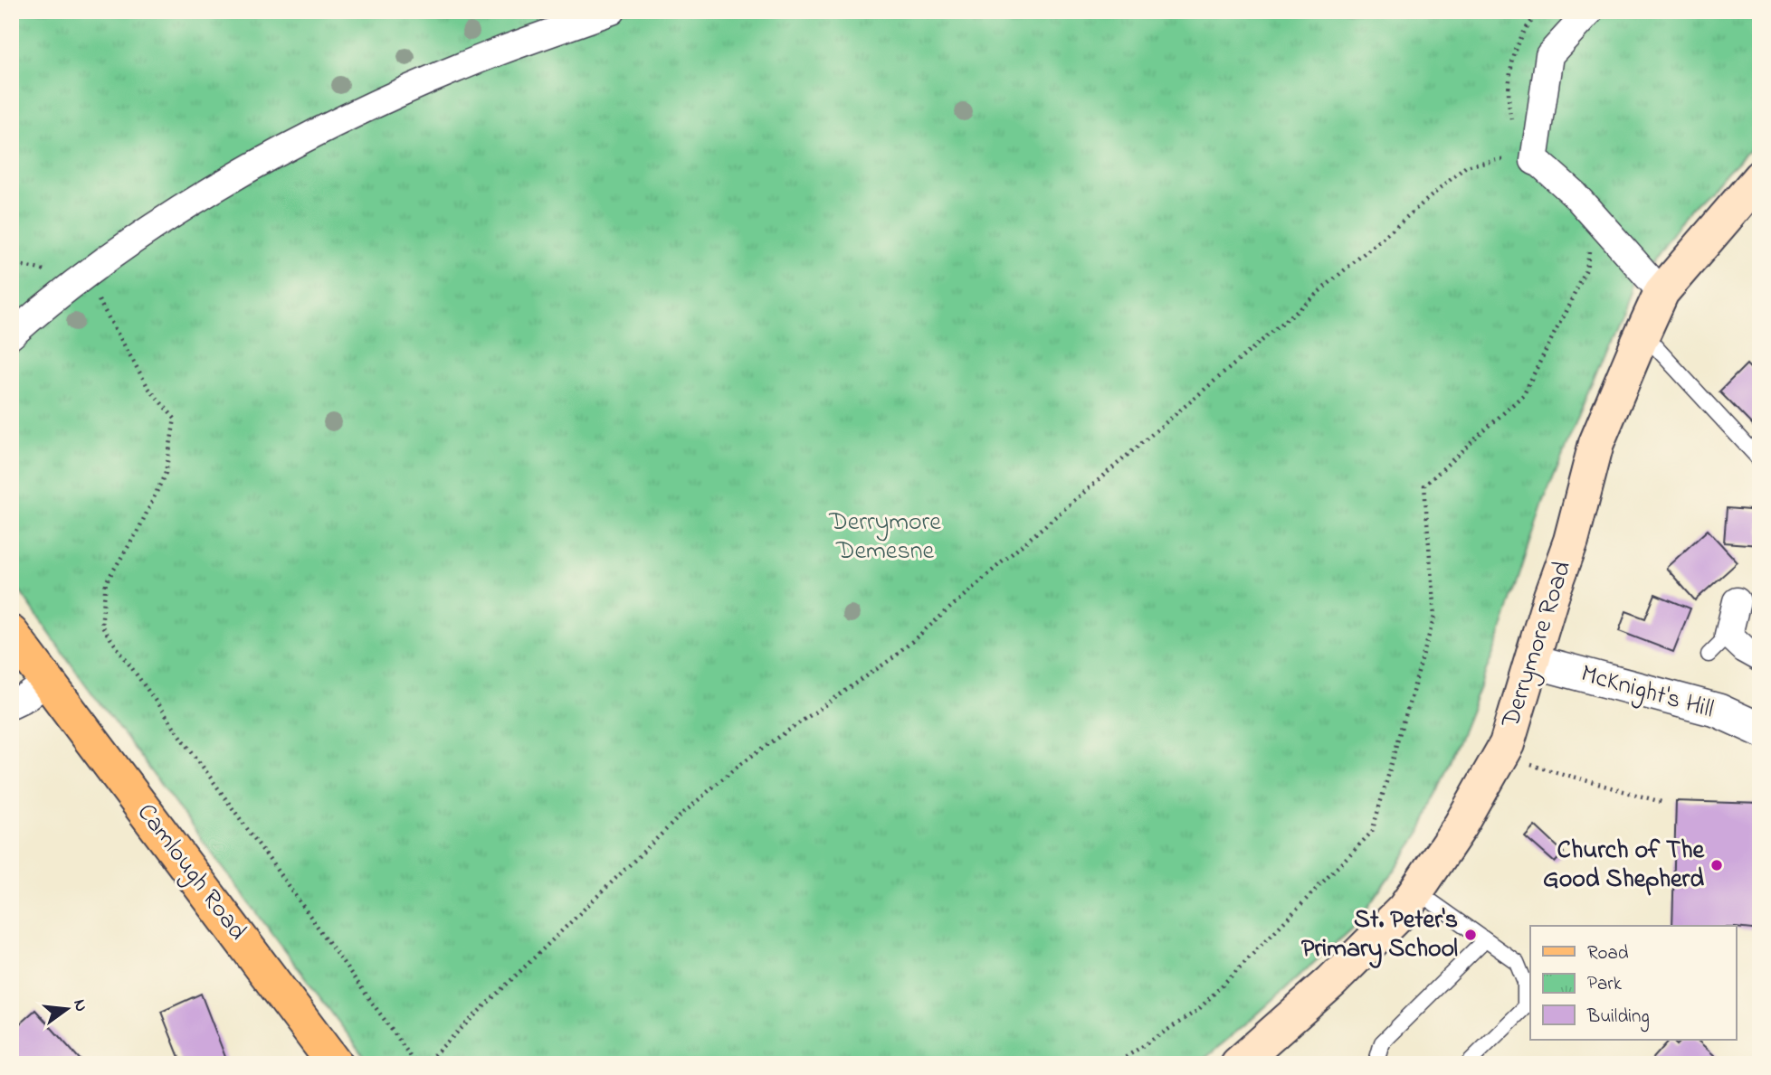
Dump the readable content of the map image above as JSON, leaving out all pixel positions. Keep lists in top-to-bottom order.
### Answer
{
  "streets": {
    "main road": ["Derrymore Road", "Camlough Road"],
    "street": ["McKnight's Hill"]
  },
  "crossings": [
    ["Derrymore Road", "McKnight's Hill"]
  ],
  "parks": ["Derrymore Demesne"],
  "places": ["Church of The Good Shepherd", "St. Peter's Primary School"],
  "legend": ["Road", "Park", "Building"],
  "north": "right"
}
